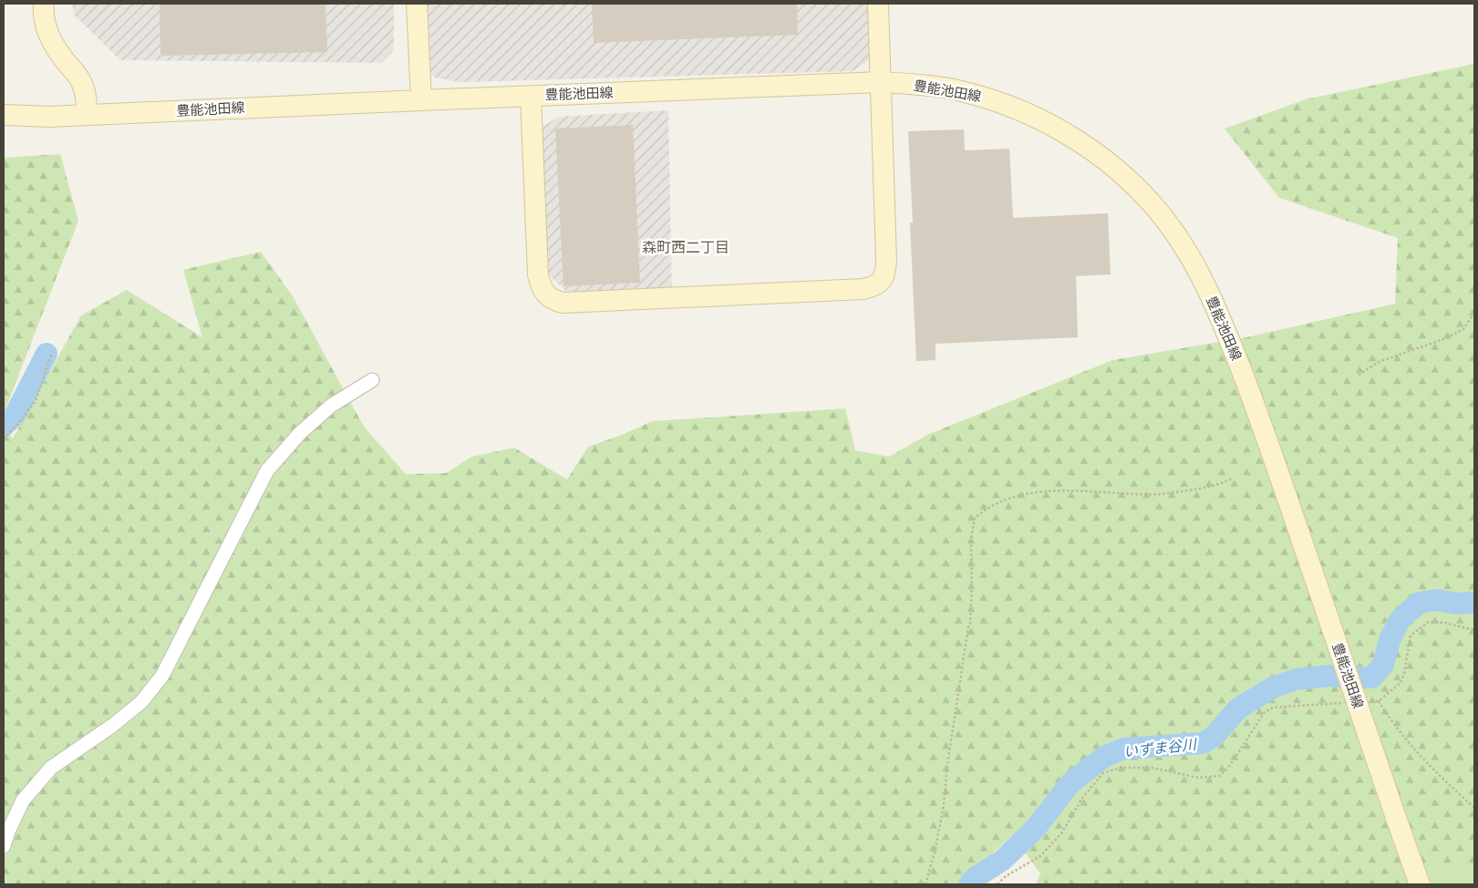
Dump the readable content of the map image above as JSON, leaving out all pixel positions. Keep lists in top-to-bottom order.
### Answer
{
  "streets": {
    "main road": ["豊能池田線"]
  },
  "districts": ["森町西二丁目"],
  "water": ["いずま谷川"]
}
